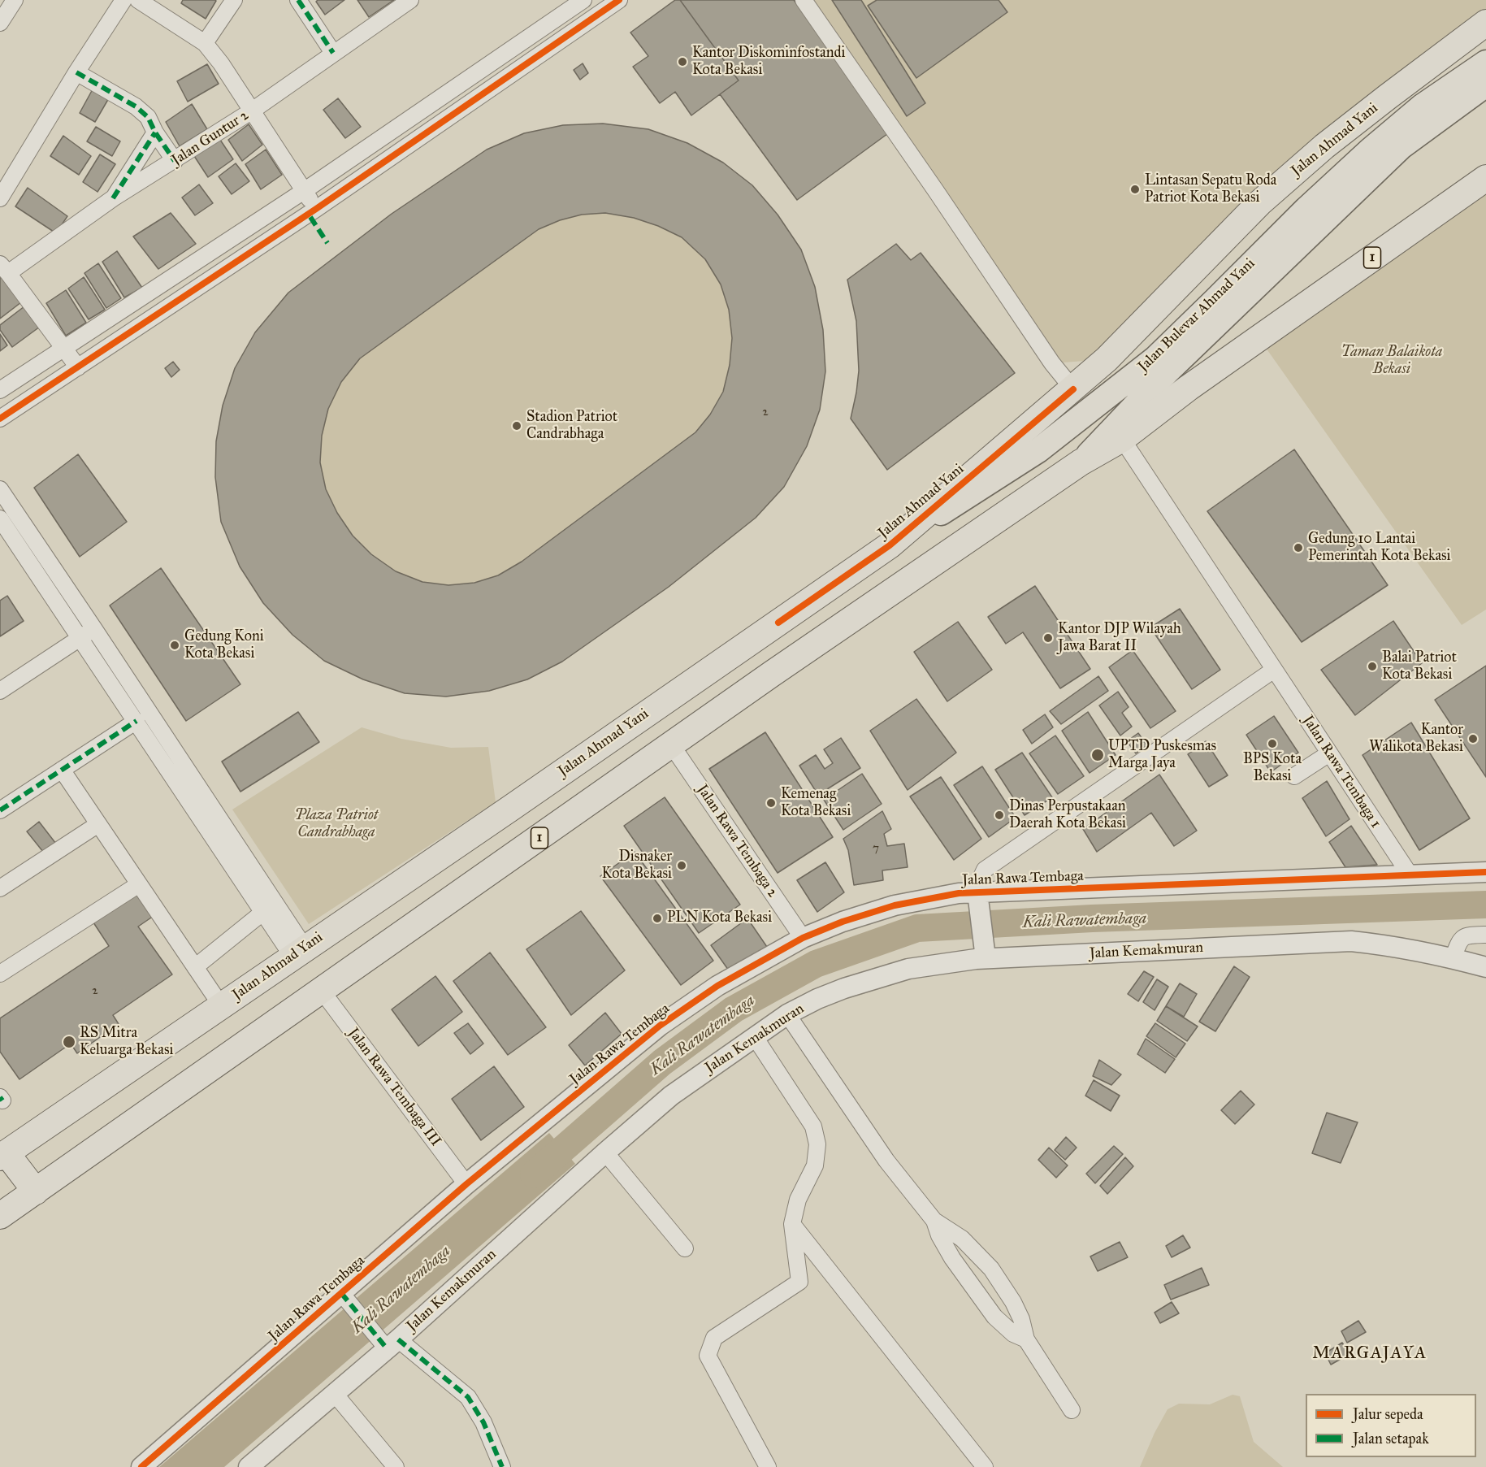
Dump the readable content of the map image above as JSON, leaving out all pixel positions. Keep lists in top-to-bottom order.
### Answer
{
  "streets": {
    "highway": ["Jalan Ahmad Yani", "1"],
    "main road": ["Jalan Bulevar Ahmad Yani"],
    "street": [
      "Jalan Guntur 2",
      "Jalan Rawa Tembaga 1",
      "Jalan Rawa Tembaga 2",
      "Jalan Rawa Tembaga",
      "Jalan Kemakmuran",
      "Jalan Rawa Tembaga III"
    ]
  },
  "crossings": [
    ["Jalan Ahmad Yani", "Jalan Bulevar Ahmad Yani"],
    ["1", "Jalan Bulevar Ahmad Yani"],
    ["1", "Jalan Rawa Tembaga 1"],
    ["1", "Jalan Rawa Tembaga 2"],
    ["1", "Jalan Rawa Tembaga III"],
    ["Jalan Rawa Tembaga 1", "Jalan Rawa Tembaga"],
    ["Jalan Rawa Tembaga 2", "Jalan Rawa Tembaga"],
    ["Jalan Rawa Tembaga", "Jalan Rawa Tembaga III"]
  ],
  "districts": ["MARGAJAYA"],
  "water": ["Kali Rawatembaga"],
  "parks": ["Taman Balaikota Bekasi", "Plaza Patriot Candrabhaga"],
  "places": [
    "Kantor Diskominfostandi Kota Bekasi",
    "Lintasan Sepatu Roda Patriot Kota Bekasi",
    "Stadion Patriot Candrabhaga",
    "Gedung 10 Lantai Pemerintah Kota Bekasi",
    "Kantor DJP Wilayah Jawa Barat II",
    "Gedung Koni Kota Bekasi",
    "Balai Patriot Kota Bekasi",
    "Kantor Walikota Bekasi",
    "BPS Kota Bekasi",
    "UPTD Puskesmas Marga Jaya",
    "Kemenag Kota Bekasi",
    "Dinas Perpustakaan Daerah Kota Bekasi",
    "Disnaker Kota Bekasi",
    "PLN Kota Bekasi",
    "RS Mitra Keluarga Bekasi"
  ],
  "house_numbers": ["2", "7", "2"],
  "legend": ["Jalur sepeda", "Jalan setapak"]
}
